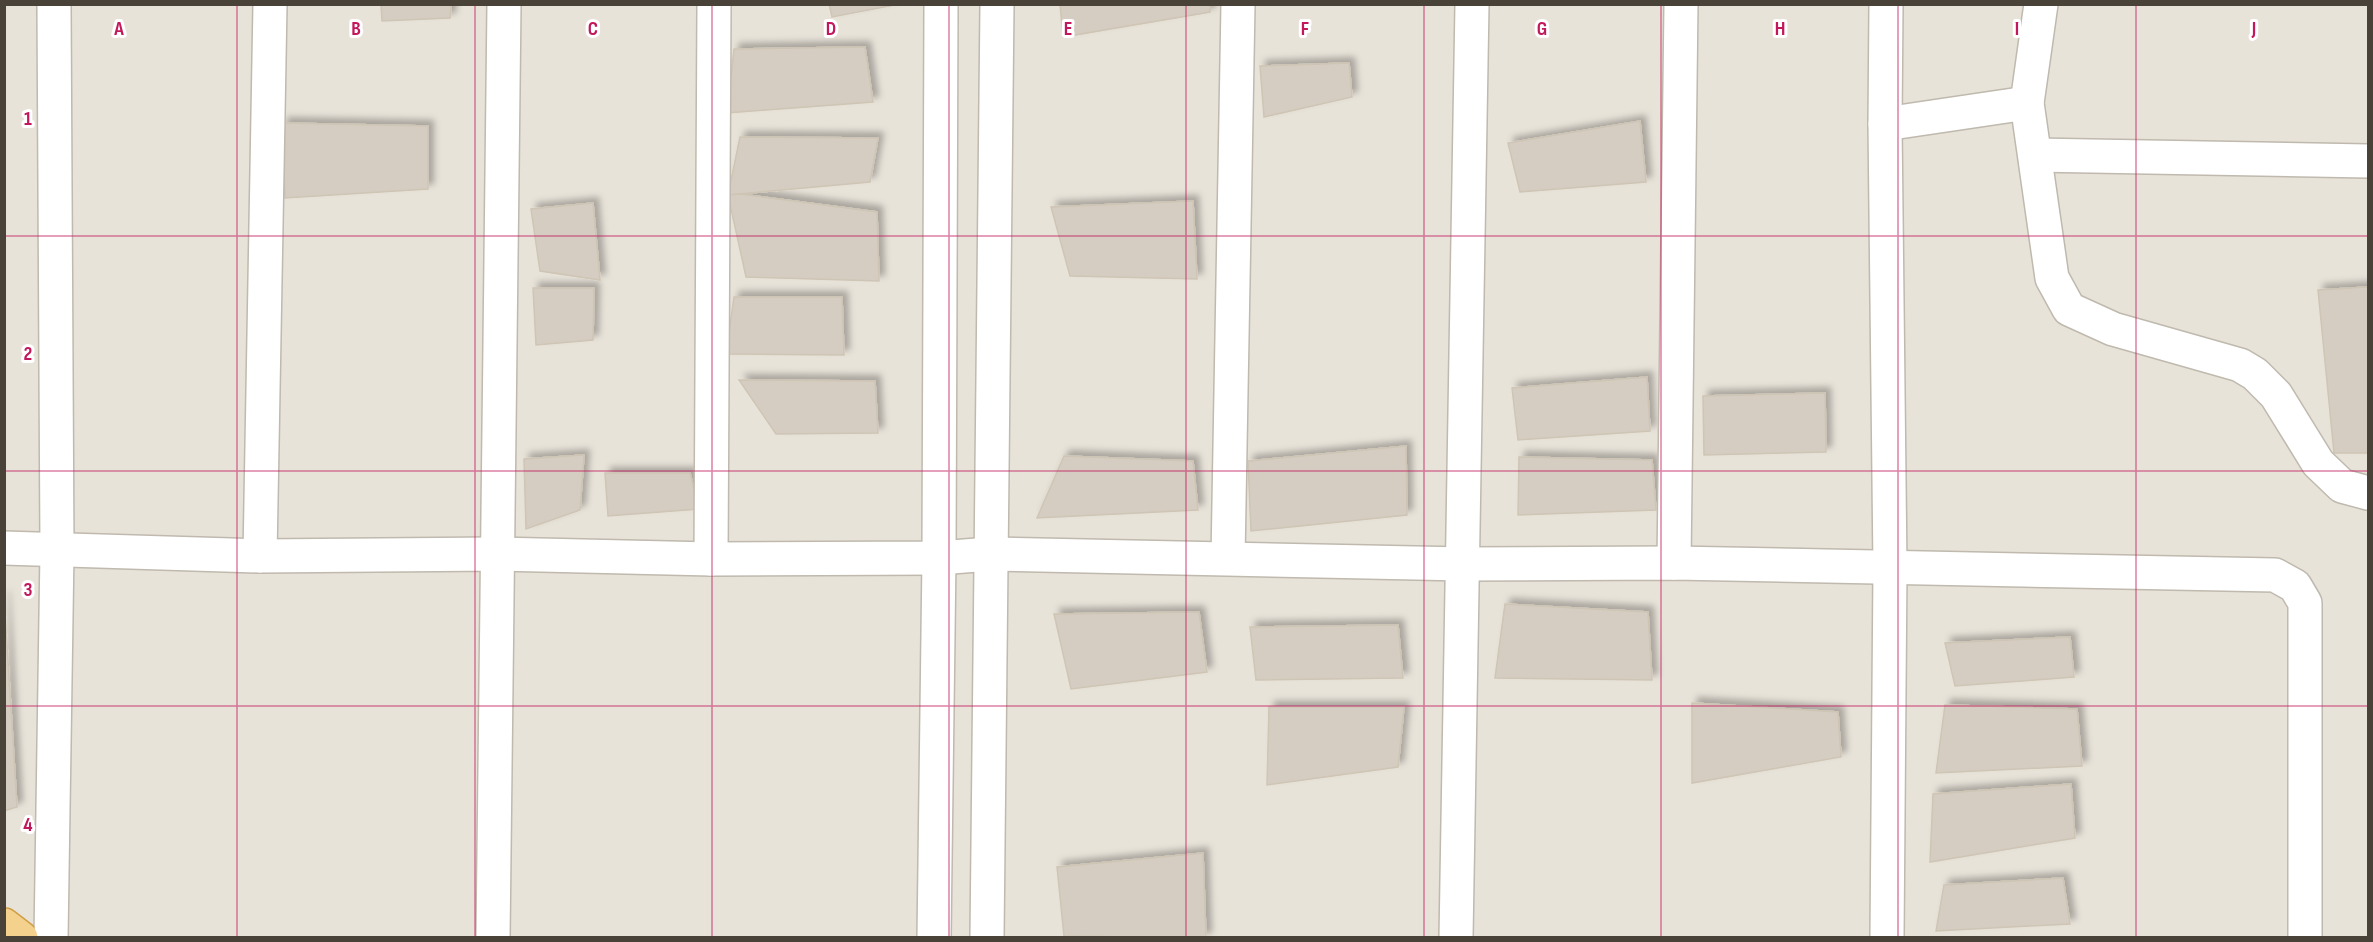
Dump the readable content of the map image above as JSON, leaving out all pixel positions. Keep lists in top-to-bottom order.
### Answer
{
  "grid": {
    "columns": [
      "A",
      "B",
      "C",
      "D",
      "E",
      "F",
      "G",
      "H",
      "I",
      "J"
    ],
    "rows": [
      "1",
      "2",
      "3",
      "4"
    ]
  }
}
